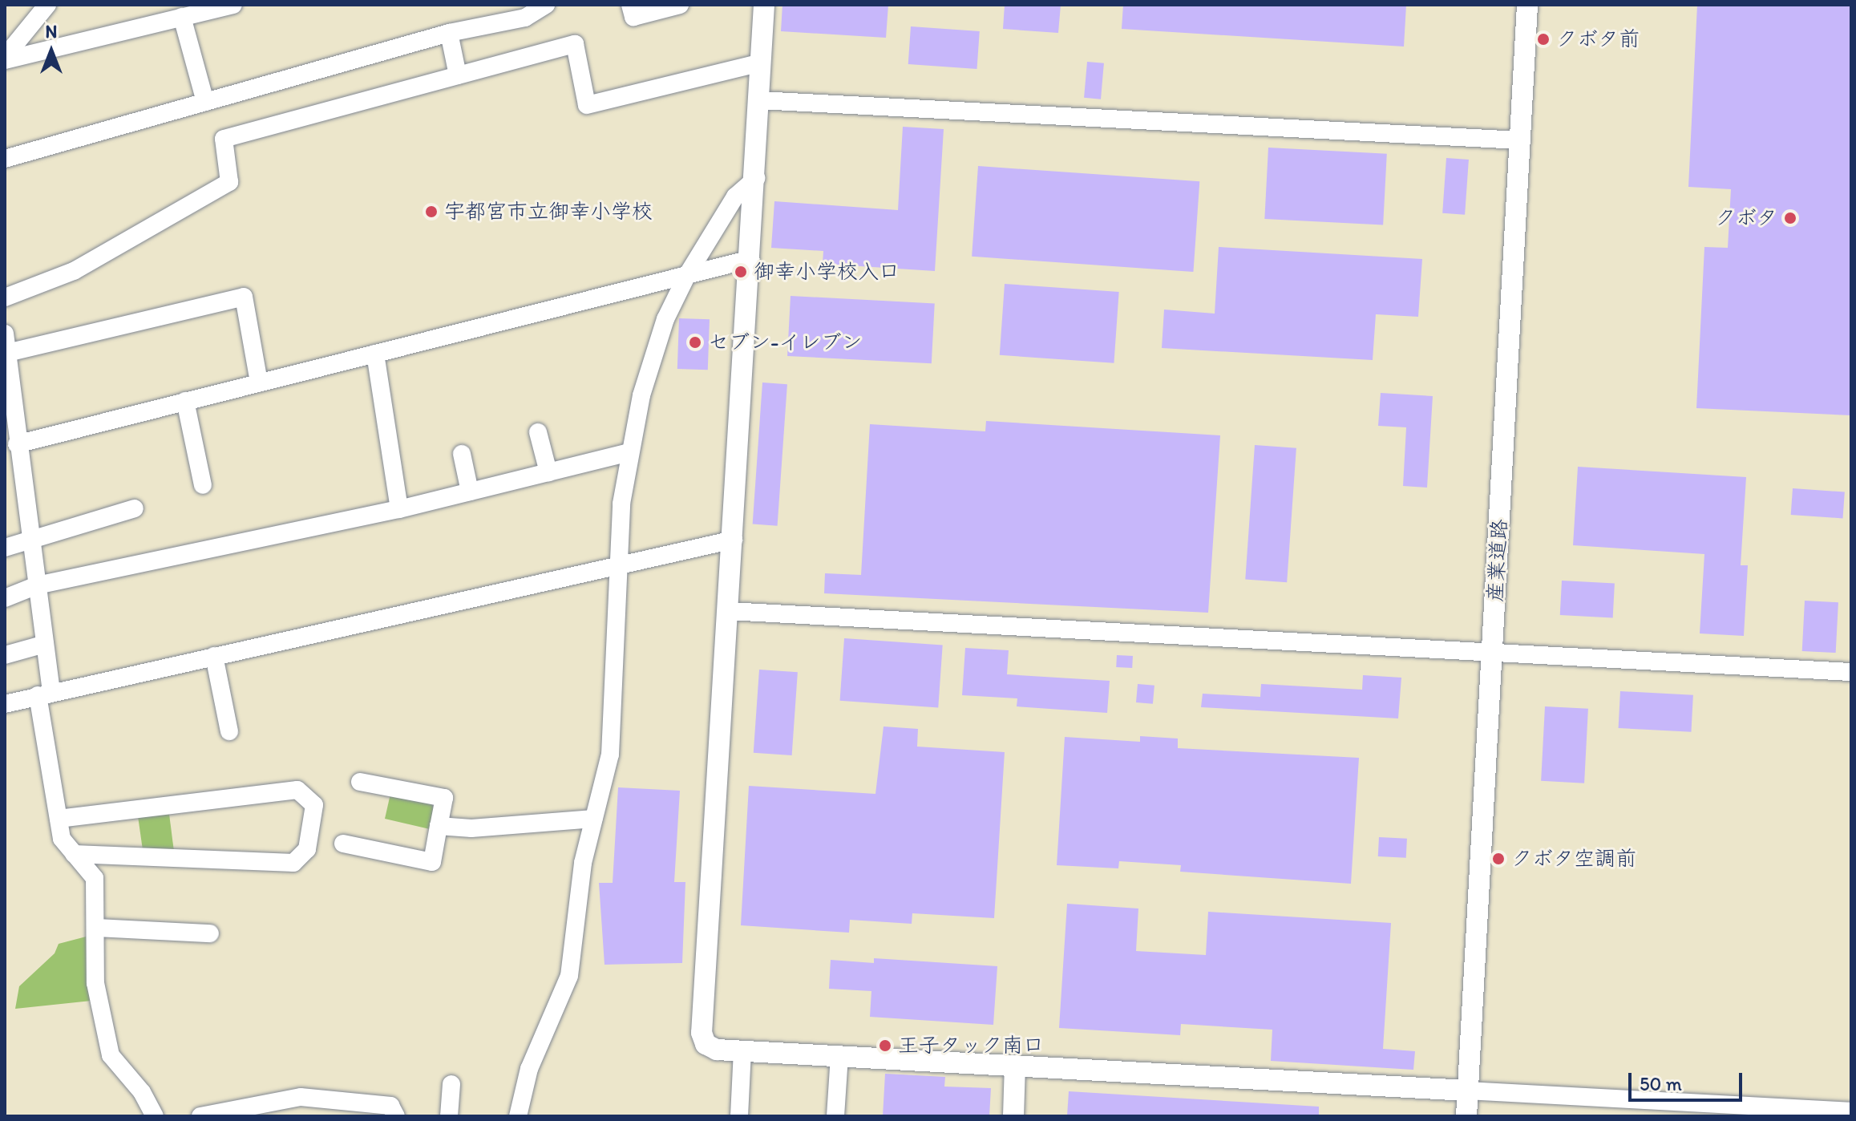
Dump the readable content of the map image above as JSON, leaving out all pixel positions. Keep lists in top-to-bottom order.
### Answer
{
  "streets": {
    "street": ["産業道路"]
  },
  "places": [
    "クボタ前",
    "宇都宮市立御幸小学校",
    "クボタ",
    "御幸小学校入口",
    "セブン-イレブン",
    "クボタ空調前",
    "王子タック南口"
  ],
  "scale_bar": "50 m",
  "north": "top"
}
